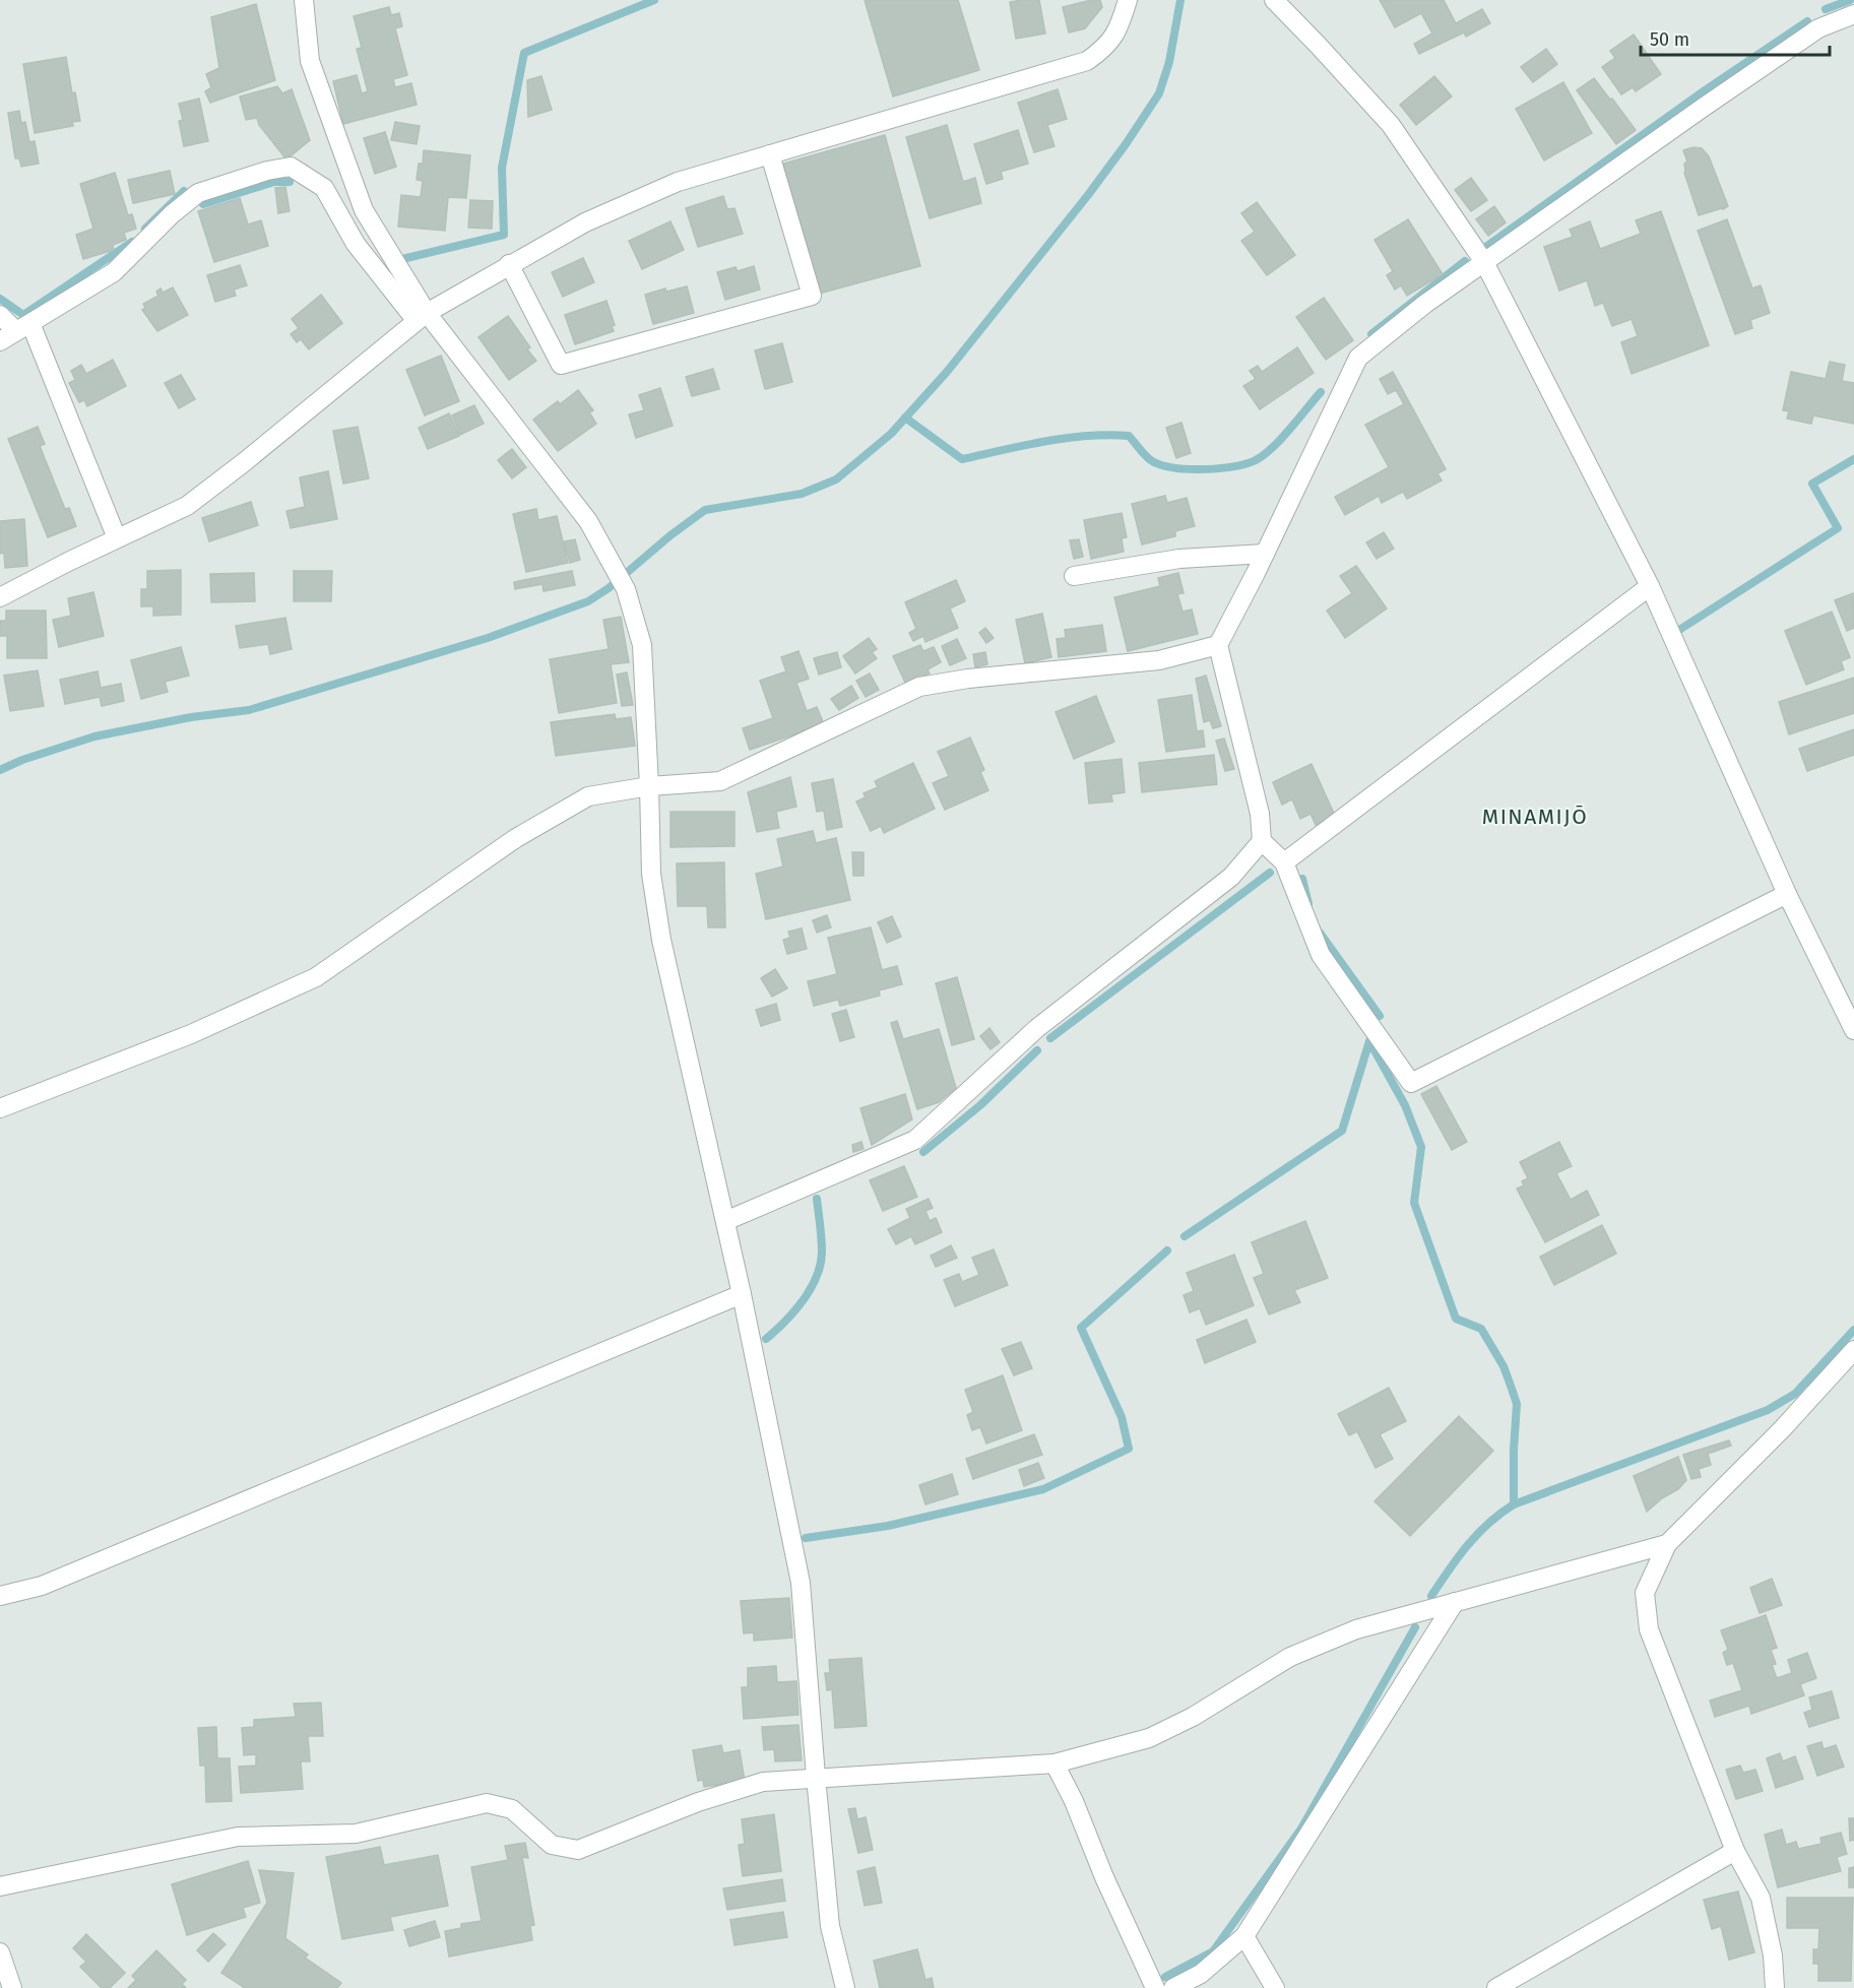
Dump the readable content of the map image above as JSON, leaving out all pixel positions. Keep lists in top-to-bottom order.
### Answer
{
  "districts": ["MINAMIJŌ"],
  "scale_bar": "50 m"
}
